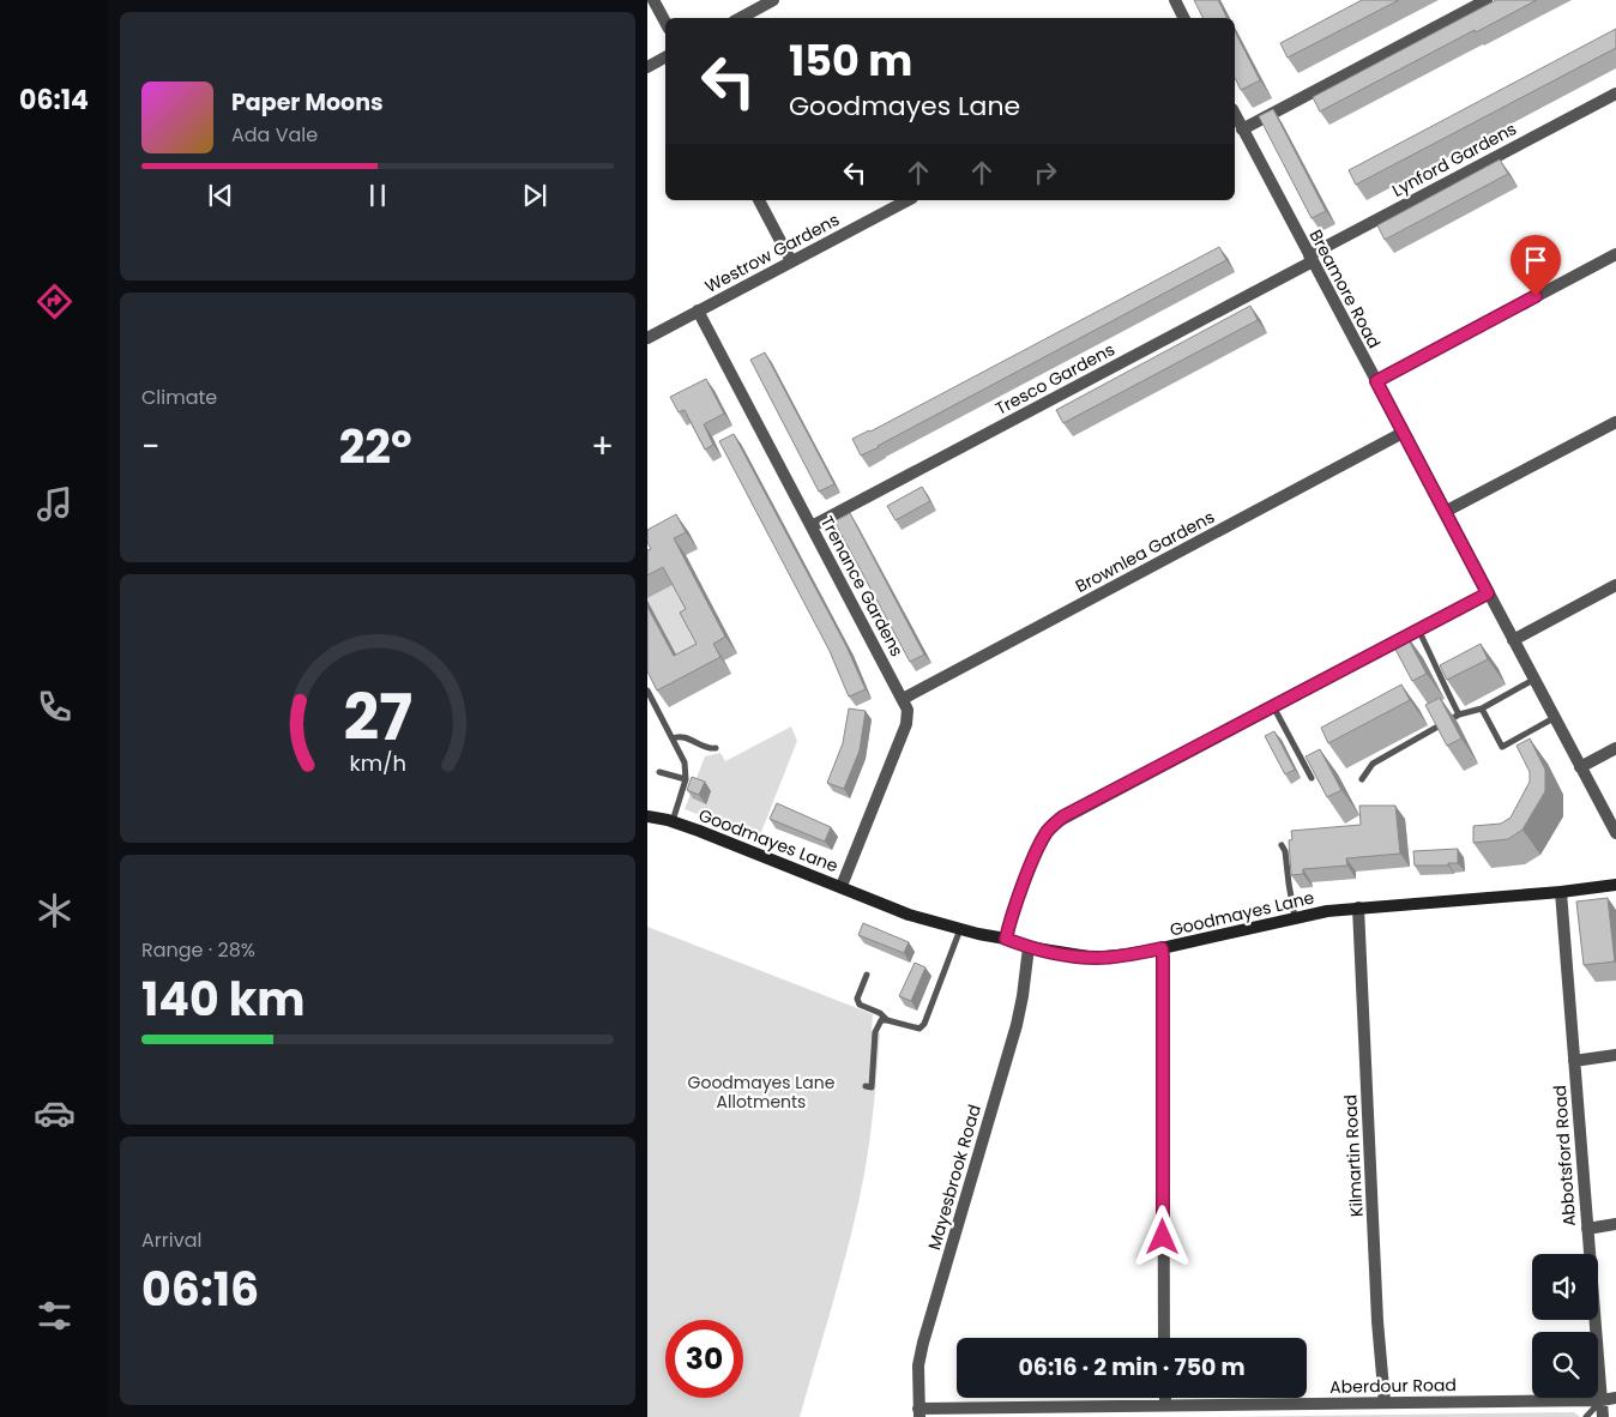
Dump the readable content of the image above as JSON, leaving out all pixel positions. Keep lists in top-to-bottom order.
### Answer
{
  "streets": {
    "main road": ["Goodmayes Lane"],
    "street": [
      "Lynford Gardens",
      "Westrow Gardens",
      "Breamore Road",
      "Tresco Gardens",
      "Brownlea Gardens",
      "Trenance Gardens",
      "Kilmartin Road",
      "Abbotsford Road",
      "Mayesbrook Road",
      "Aberdour Road"
    ]
  },
  "crossings": [
    ["Lynford Gardens", "Breamore Road"],
    ["Lynford Gardens", "Tresco Gardens"],
    ["Westrow Gardens", "Trenance Gardens"],
    ["Breamore Road", "Tresco Gardens"],
    ["Breamore Road", "Brownlea Gardens"],
    ["Tresco Gardens", "Trenance Gardens"],
    ["Brownlea Gardens", "Trenance Gardens"],
    ["Trenance Gardens", "Goodmayes Lane"],
    ["Goodmayes Lane", "Kilmartin Road"],
    ["Goodmayes Lane", "Abbotsford Road"],
    ["Goodmayes Lane", "Mayesbrook Road"],
    ["Kilmartin Road", "Aberdour Road"],
    ["Abbotsford Road", "Aberdour Road"],
    ["Mayesbrook Road", "Aberdour Road"]
  ],
  "parks": ["Goodmayes Lane Allotments"],
  "page": {
    "tabs": "06:14",
    "turn": ["150 m", "Goodmayes Lane"],
    "song": ["Paper Moons", "Ada Vale"],
    "tile": [
      "Climate",
      ["Range · 28%", "140 km"],
      ["Arrival", "06:16"]
    ],
    "heat": ["−", "22°", "+"],
    "limit": "30",
    "trip": "06:16 · 2 min · 750 m",
    "gauge": ["27", "km/h"]
  }
}
